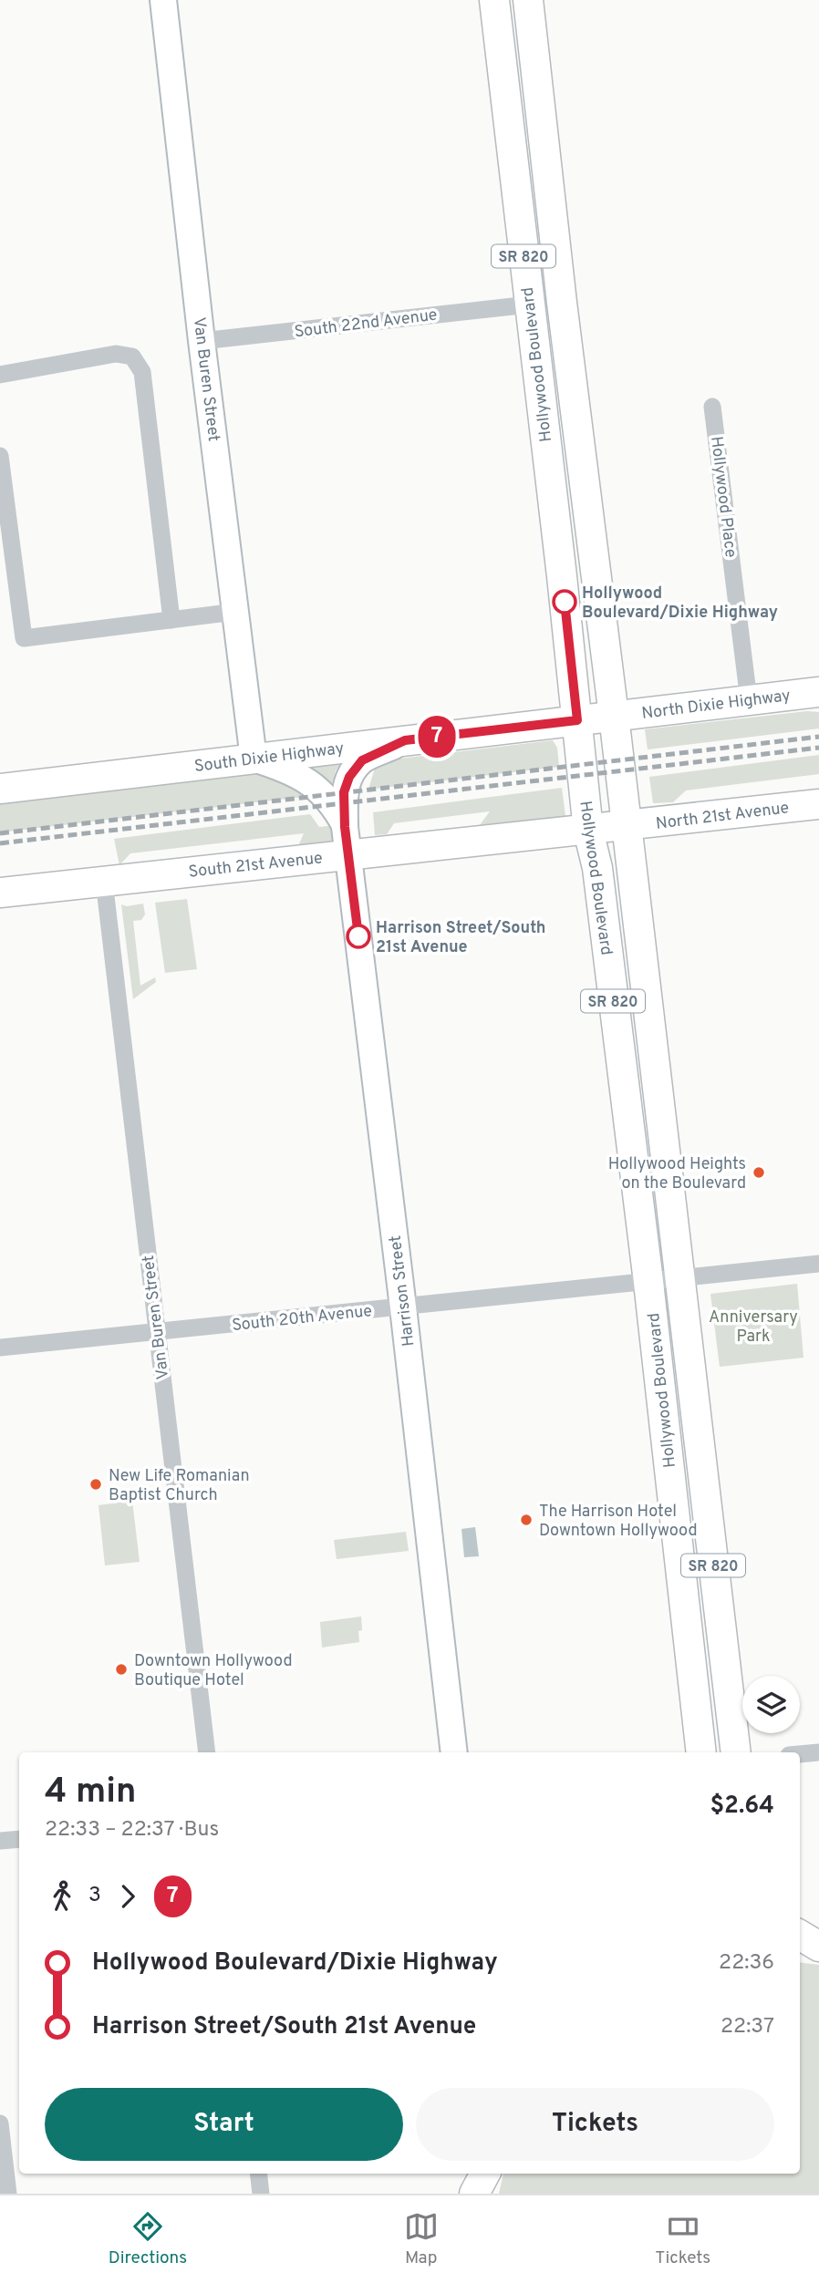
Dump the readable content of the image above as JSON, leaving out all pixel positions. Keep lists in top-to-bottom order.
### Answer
{
  "streets": {
    "main road": [
      "SR 820",
      "Hollywood Boulevard",
      "Van Buren Street",
      "North Dixie Highway",
      "South Dixie Highway",
      "North 21st Avenue",
      "South 21st Avenue",
      "Harrison Street"
    ],
    "street": ["South 22nd Avenue", "Hollywood Place", "South 20th Avenue"]
  },
  "crossings": [
    ["South 22nd Avenue", "Hollywood Boulevard"],
    ["South 22nd Avenue", "Van Buren Street"],
    ["Hollywood Boulevard", "North Dixie Highway"],
    ["Hollywood Boulevard", "South Dixie Highway"],
    ["Hollywood Boulevard", "North 21st Avenue"],
    ["Hollywood Boulevard", "South 21st Avenue"],
    ["Hollywood Boulevard", "South 20th Avenue"],
    ["Van Buren Street", "South Dixie Highway"],
    ["Van Buren Street", "South 21st Avenue"],
    ["Van Buren Street", "Harrison Street"],
    ["Van Buren Street", "South 20th Avenue"],
    ["Hollywood Place", "North Dixie Highway"],
    ["North Dixie Highway", "South Dixie Highway"],
    ["South Dixie Highway", "Harrison Street"],
    ["North 21st Avenue", "South 21st Avenue"],
    ["South 21st Avenue", "Harrison Street"],
    ["Harrison Street", "South 20th Avenue"]
  ],
  "parks": ["Anniversary Park"],
  "places": [
    "Hollywood Boulevard/Dixie Highway",
    "Harrison Street/South 21st Avenue",
    "Hollywood Heights on the Boulevard",
    "New Life Romanian Baptist Church",
    "The Harrison Hotel Downtown Hollywood",
    "Downtown Hollywood Boutique Hotel"
  ],
  "lines": ["bus line 7"],
  "page": {
    "on_map": "7",
    "heading": ["4 min", "22:33 – 22:37 · Bus", "$2.64"],
    "legs": ["3", "7"],
    "list": [
      {
        "name": "Hollywood Boulevard/Dixie Highway",
        "value": "22:36"
      },
      {
        "name": "Harrison Street/South 21st Avenue",
        "value": "22:37"
      }
    ],
    "buttons": ["Start", "Tickets"],
    "tabs": ["Directions", "Map", "Tickets"]
  }
}
